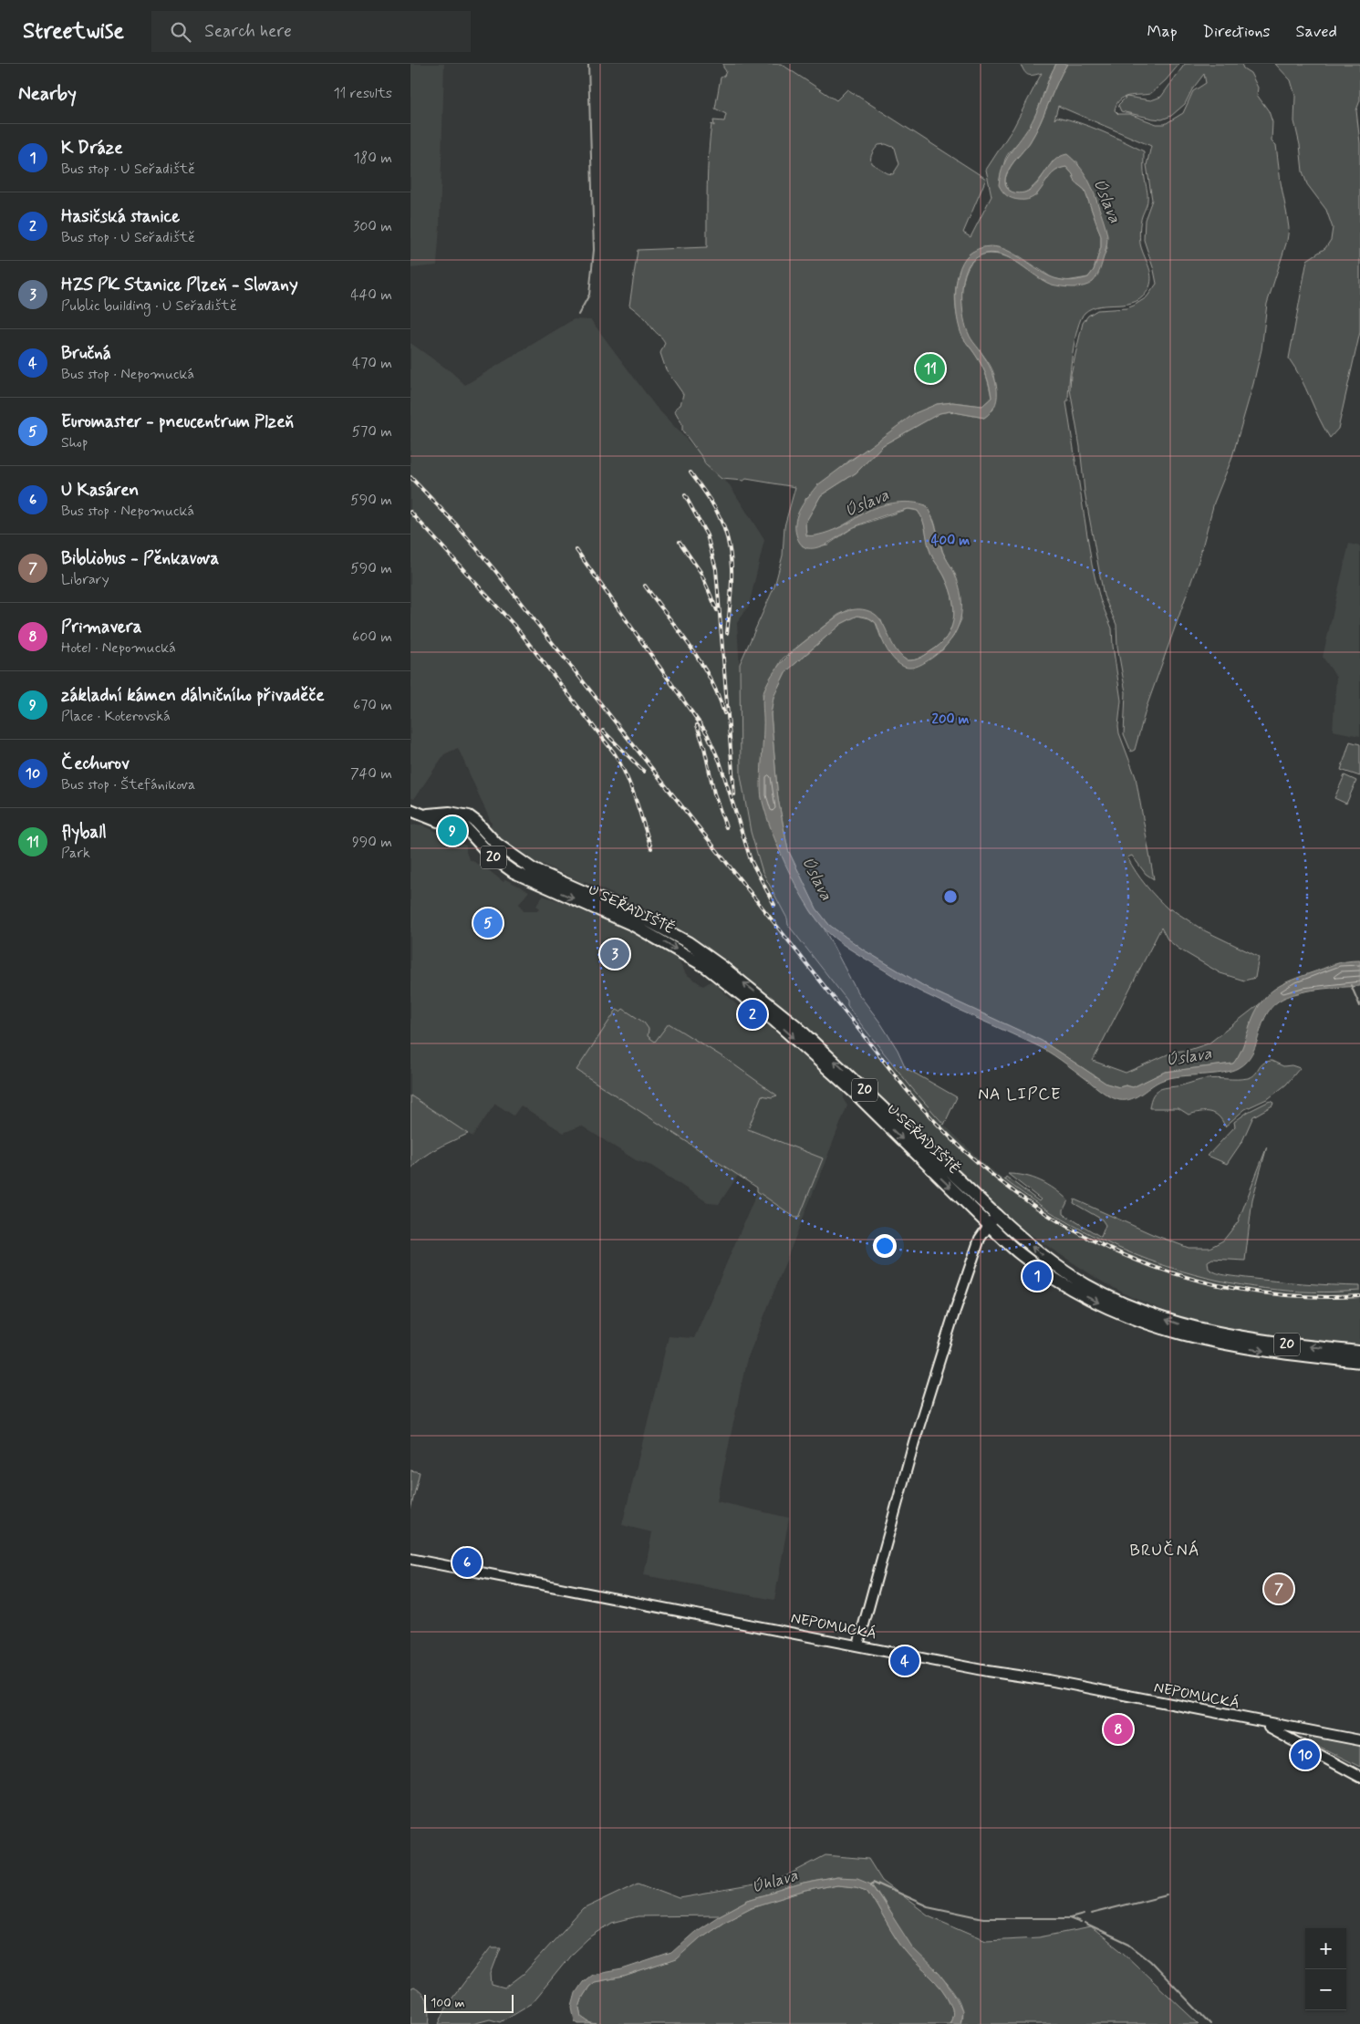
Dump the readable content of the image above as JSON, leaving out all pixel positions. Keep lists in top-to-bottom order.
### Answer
{
  "streets": {
    "main road": ["20", "U SEŘADIŠTĚ"],
    "street": ["NEPOMUCKÁ"]
  },
  "crossings": [
    ["20", "U SEŘADIŠTĚ"]
  ],
  "districts": ["NA LIPCE", "BRUČNÁ"],
  "water": ["Úslava", "Úhlava"],
  "scale_bar": "100 m",
  "page": {
    "header": "Streetwise",
    "search": "Search here",
    "nav": ["Map", "Directions", "Saved"],
    "heading": ["Nearby", "11 results"],
    "list": [
      {
        "mark": "1",
        "name": "K Dráze",
        "note": "Bus stop · U Seřadiště",
        "value": "180 m"
      },
      {
        "mark": "2",
        "name": "Hasičská stanice",
        "note": "Bus stop · U Seřadiště",
        "value": "300 m"
      },
      {
        "mark": "3",
        "name": "HZS PK Stanice Plzeň - Slovany",
        "note": "Public building · U Seřadiště",
        "value": "440 m"
      },
      {
        "mark": "4",
        "name": "Bručná",
        "note": "Bus stop · Nepomucká",
        "value": "470 m"
      },
      {
        "mark": "5",
        "name": "Euromaster - pneucentrum Plzeň",
        "note": "Shop",
        "value": "570 m"
      },
      {
        "mark": "6",
        "name": "U Kasáren",
        "note": "Bus stop · Nepomucká",
        "value": "590 m"
      },
      {
        "mark": "7",
        "name": "Bibliobus - Pěnkavova",
        "note": "Library",
        "value": "590 m"
      },
      {
        "mark": "8",
        "name": "Primavera",
        "note": "Hotel · Nepomucká",
        "value": "600 m"
      },
      {
        "mark": "9",
        "name": "základní kámen dálničního přivaděče",
        "note": "Place · Koterovská",
        "value": "670 m"
      },
      {
        "mark": "10",
        "name": "Čechurov",
        "note": "Bus stop · Štefánikova",
        "value": "740 m"
      },
      {
        "mark": "11",
        "name": "flyball",
        "note": "Park",
        "value": "990 m"
      }
    ],
    "pins": [
      "11",
      "9",
      "5",
      "3",
      "2",
      "1",
      "6",
      "7",
      "4",
      "8",
      "10"
    ],
    "map_buttons": ["+", "−"],
    "scale": "100 m"
  },
  "rings": ["400 m", "200 m"]
}
